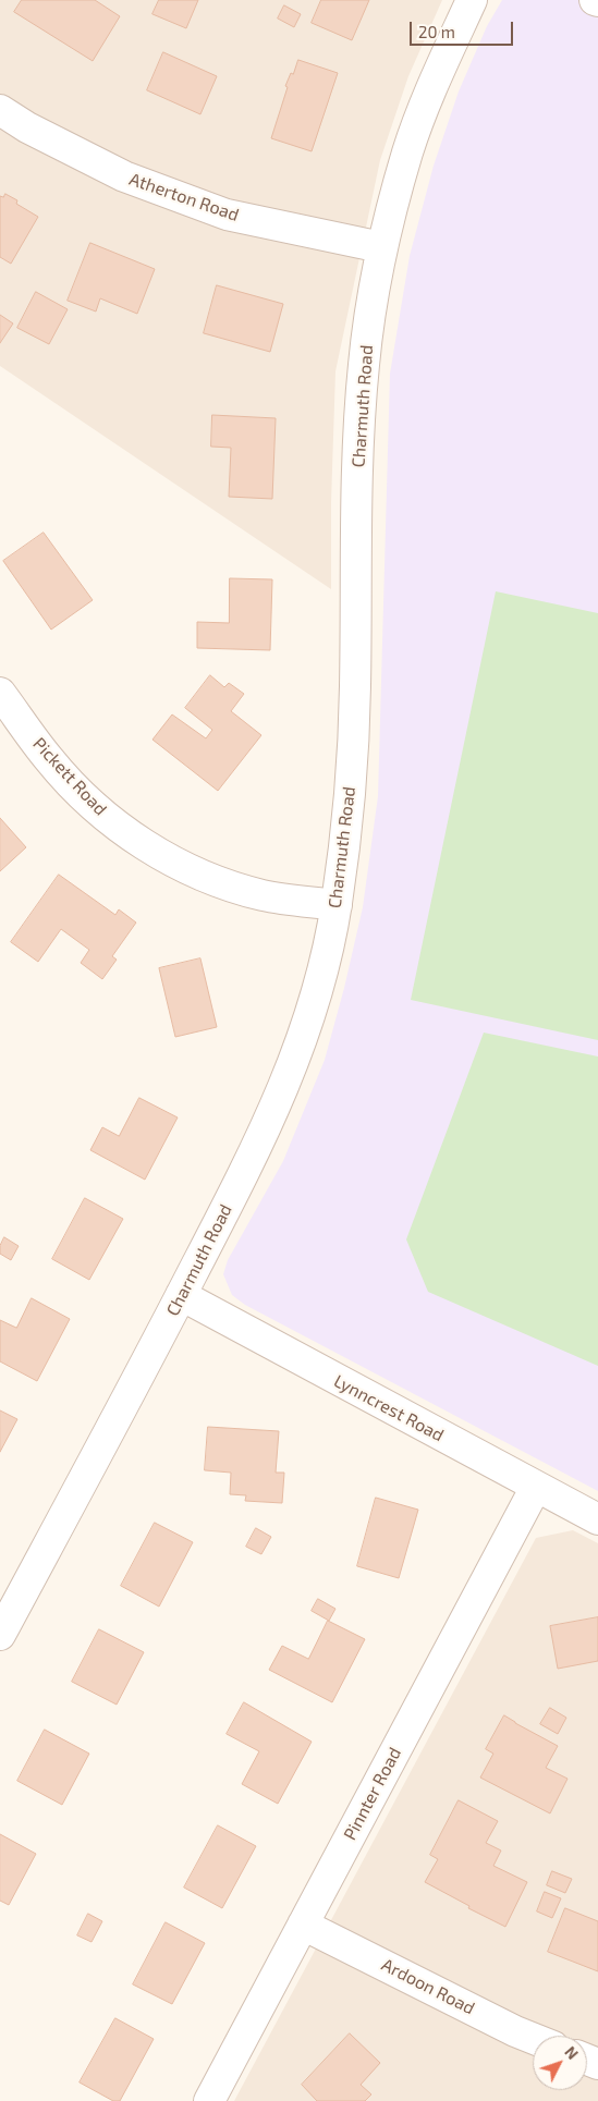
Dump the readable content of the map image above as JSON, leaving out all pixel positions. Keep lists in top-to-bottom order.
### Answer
{
  "streets": {
    "street": [
      "Atherton Road",
      "Charmuth Road",
      "Pickett Road",
      "Lynncrest Road",
      "Pinnter Road",
      "Ardoon Road"
    ]
  },
  "crossings": [
    ["Atherton Road", "Charmuth Road"],
    ["Charmuth Road", "Pickett Road"],
    ["Charmuth Road", "Lynncrest Road"],
    ["Lynncrest Road", "Pinnter Road"],
    ["Pinnter Road", "Ardoon Road"]
  ],
  "scale_bar": "20 m",
  "north": "top right"
}
